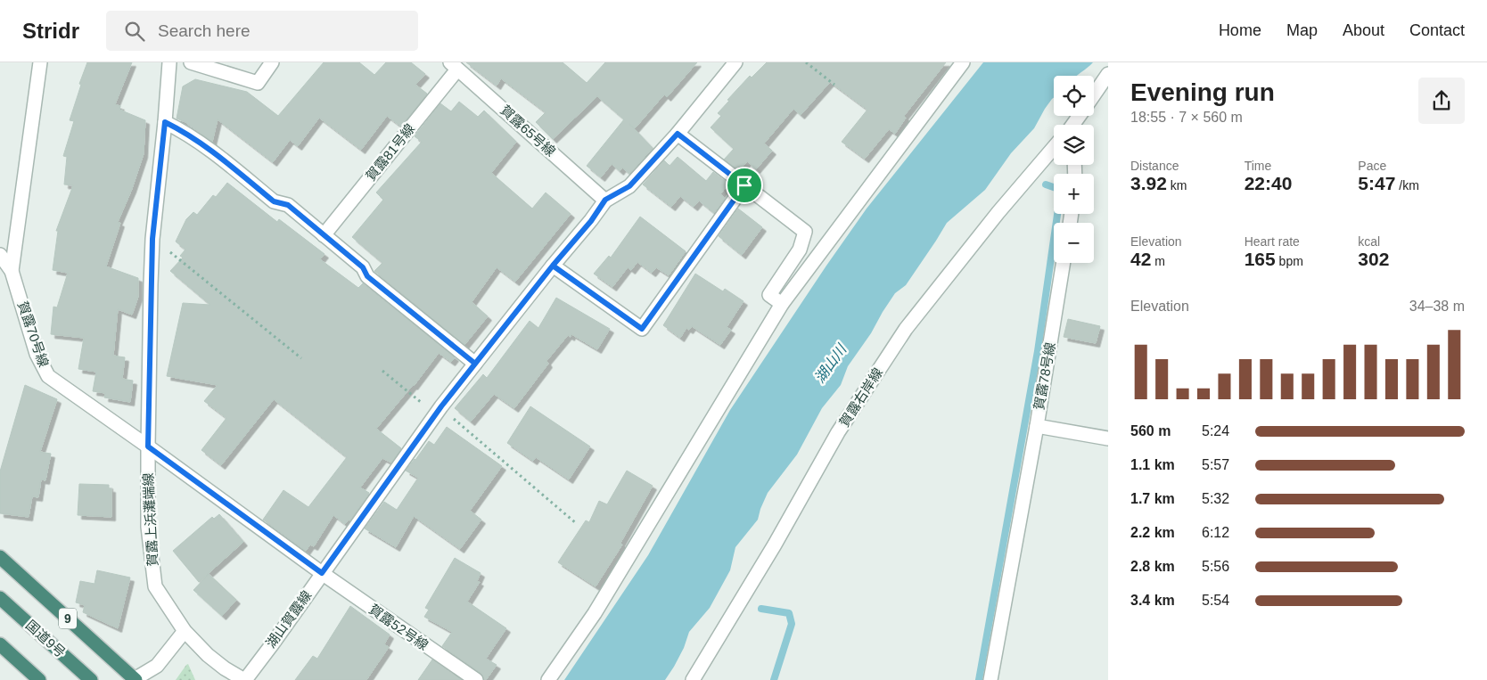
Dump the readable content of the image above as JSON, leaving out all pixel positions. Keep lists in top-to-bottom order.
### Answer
{
  "streets": {
    "highway": ["9", "国道9号"],
    "street": [
      "賀露65号線",
      "賀露81号線",
      "賀露70号線",
      "賀露78号線",
      "賀露右岸線",
      "賀露上浜灘端線",
      "湖山賀露線",
      "賀露52号線"
    ]
  },
  "crossings": [
    ["賀露65号線", "賀露81号線"],
    ["賀露65号線", "湖山賀露線"],
    ["賀露70号線", "賀露上浜灘端線"],
    ["賀露70号線", "湖山賀露線"],
    ["賀露70号線", "賀露52号線"],
    ["賀露上浜灘端線", "湖山賀露線"],
    ["湖山賀露線", "賀露52号線"]
  ],
  "water": ["湖山川"],
  "page": {
    "header": "Stridr",
    "search": "Search here",
    "nav": [
      "Home",
      "Map",
      "About",
      "Contact"
    ],
    "heading": ["Evening run", "18:55 · 7 × 560 m"],
    "map_buttons": ["+", "−"],
    "stats": [
      ["Distance", "3.92 km"],
      ["Time", "22:40"],
      ["Pace", "5:47 /km"],
      ["Elevation", "42 m"],
      ["Heart rate", "165 bpm"],
      ["kcal", "302"]
    ],
    "chart": ["Elevation", "34–38 m"],
    "list": [
      {
        "name": "560 m",
        "note": "5:24"
      },
      {
        "name": "1.1 km",
        "note": "5:57"
      },
      {
        "name": "1.7 km",
        "note": "5:32"
      },
      {
        "name": "2.2 km",
        "note": "6:12"
      },
      {
        "name": "2.8 km",
        "note": "5:56"
      },
      {
        "name": "3.4 km",
        "note": "5:54"
      }
    ]
  }
}
